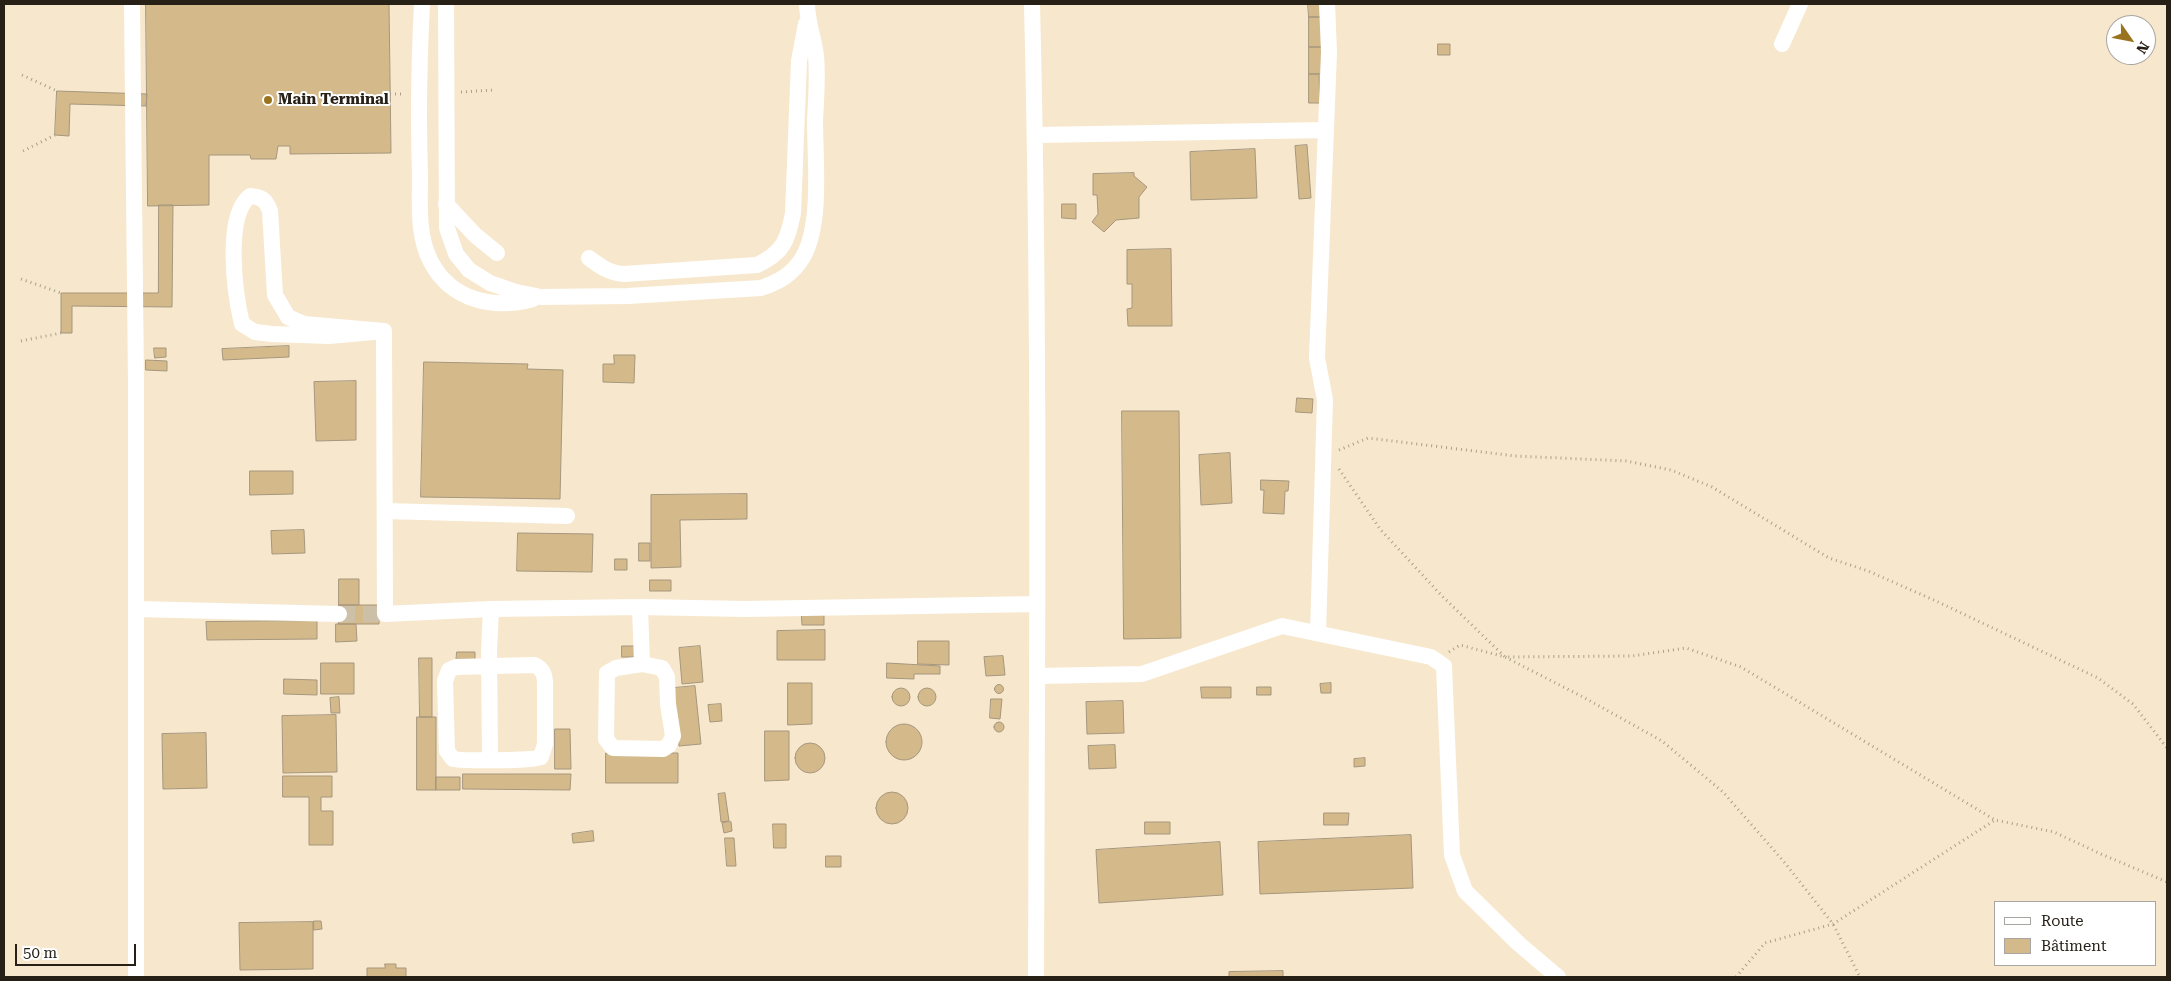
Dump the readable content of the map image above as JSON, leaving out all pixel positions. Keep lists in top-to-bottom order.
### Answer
{
  "places": ["Main Terminal"],
  "legend": ["Route", "Bâtiment"],
  "scale_bar": "50 m",
  "north": "bottom right"
}
